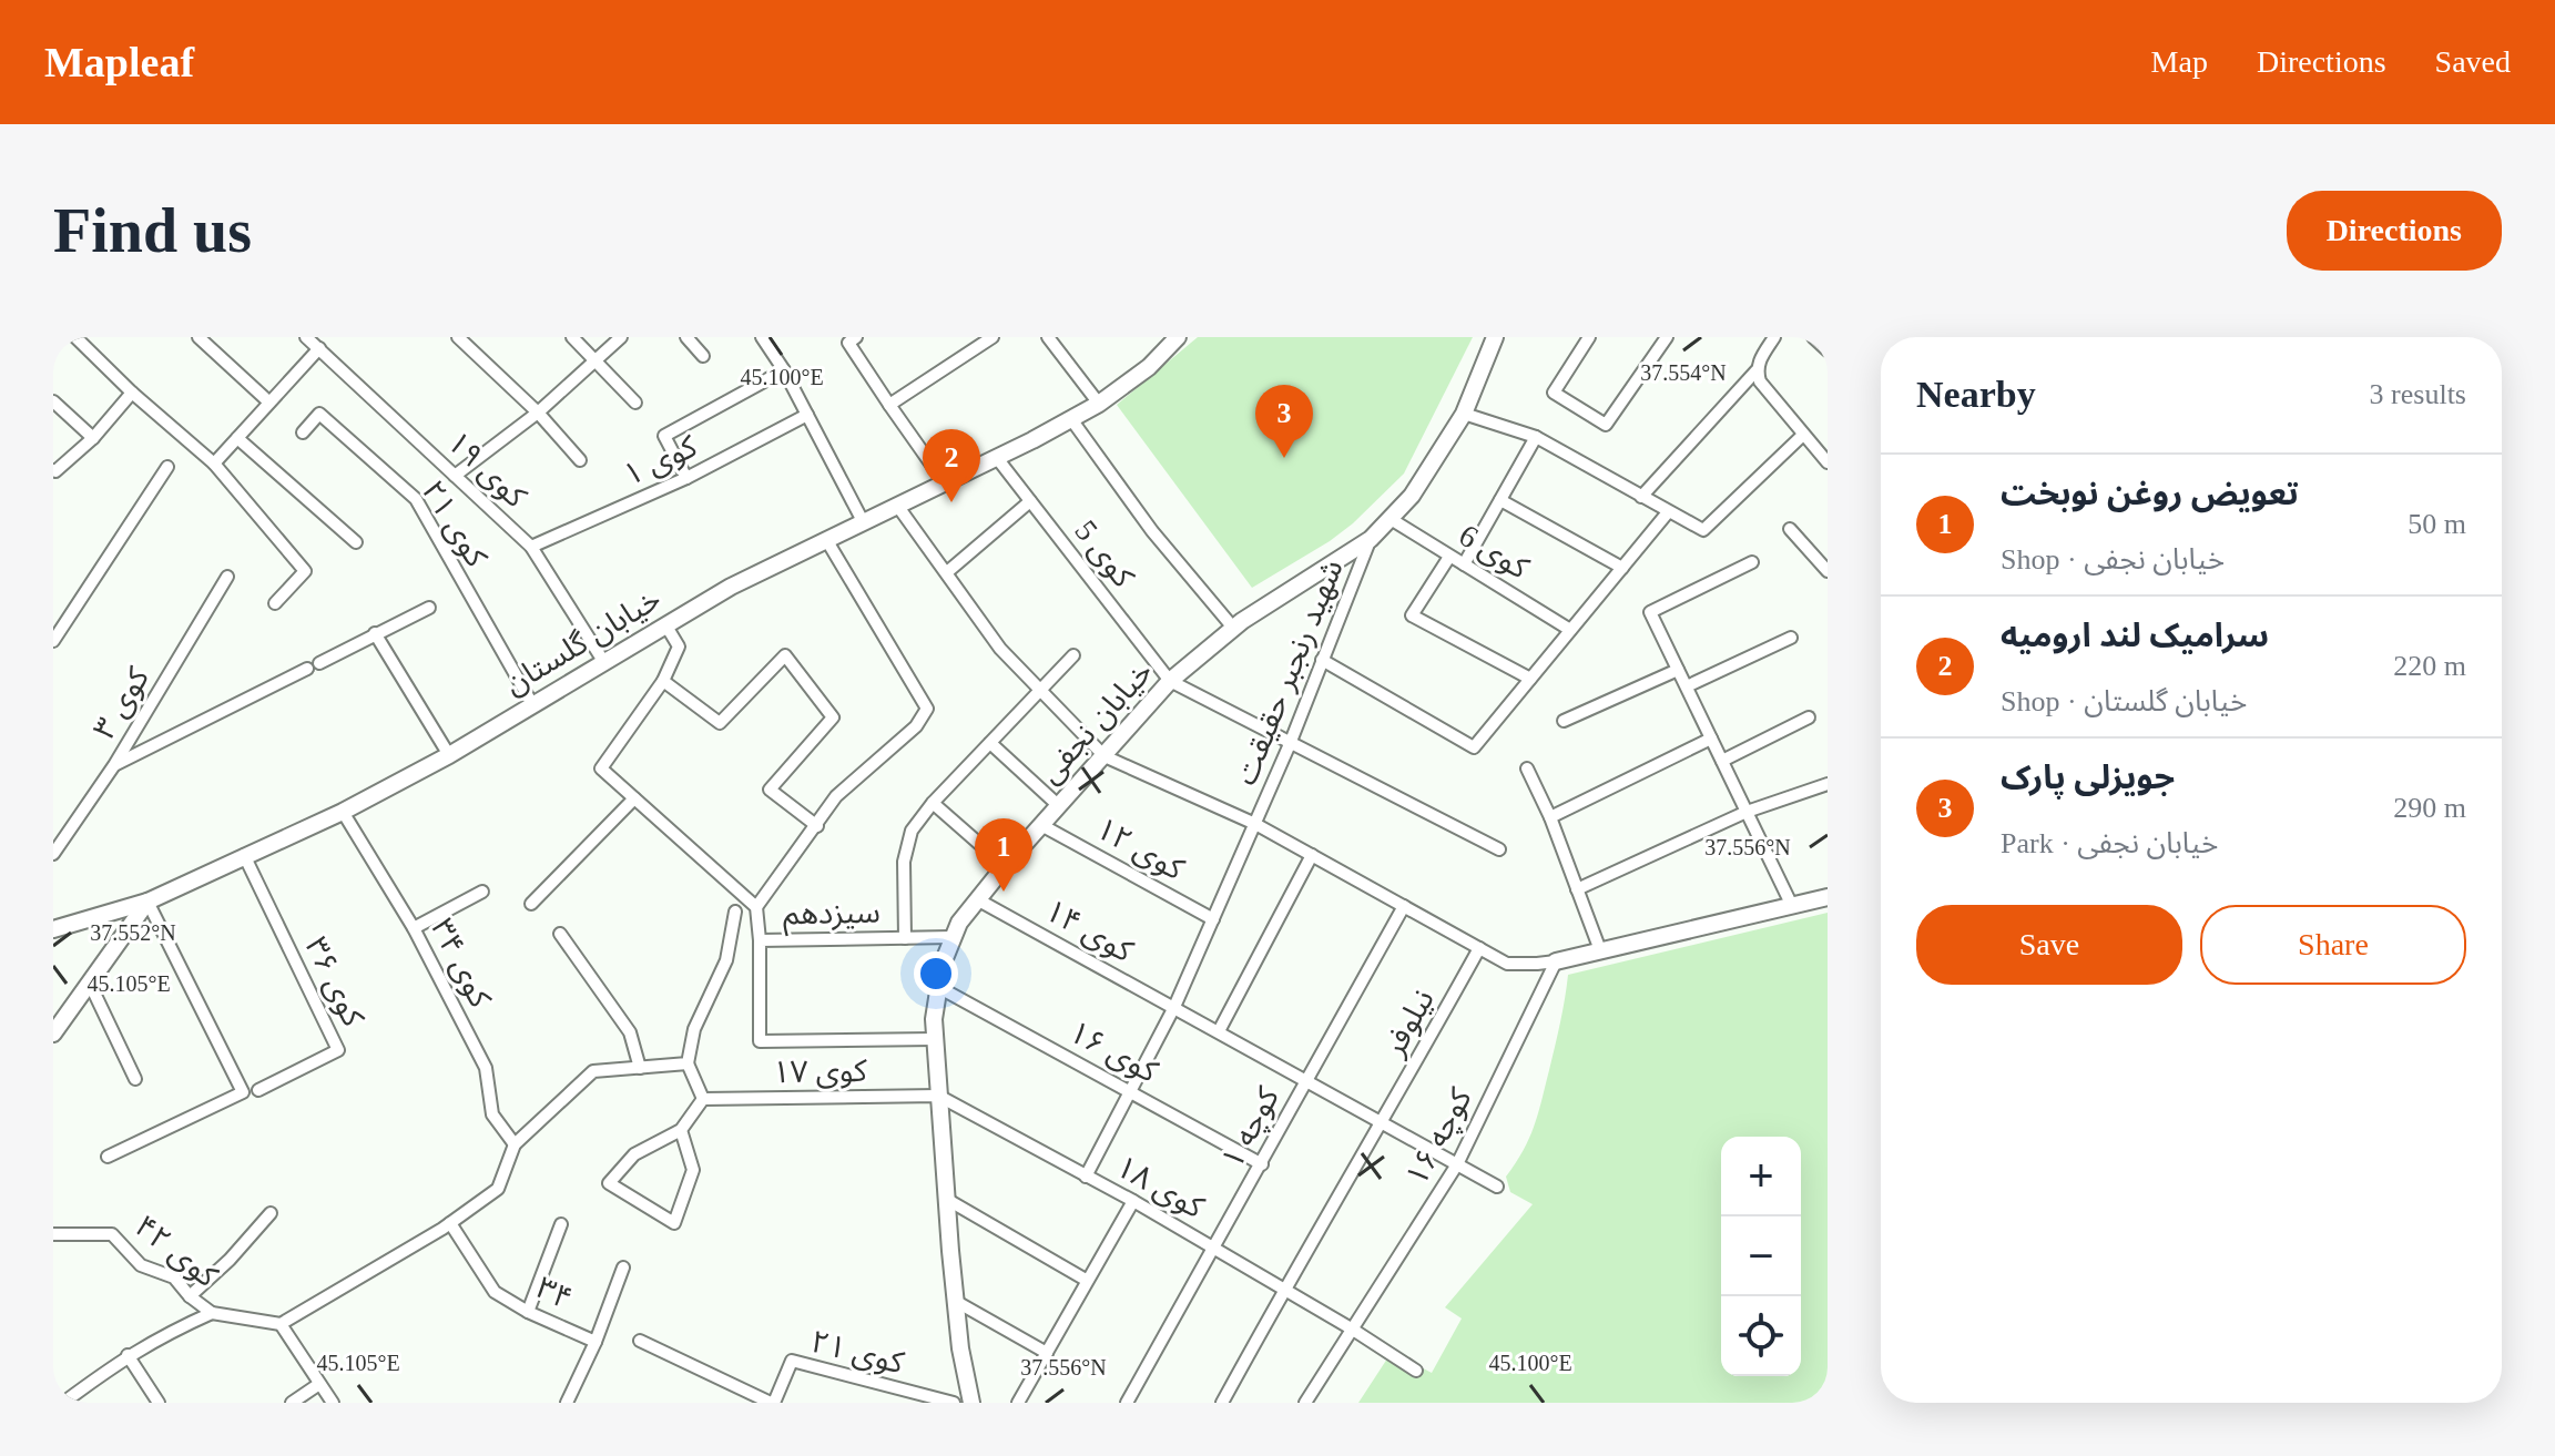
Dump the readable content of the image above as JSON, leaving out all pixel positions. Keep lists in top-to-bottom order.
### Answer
{
  "streets": {
    "street": [
      "کوی ۱",
      "کوی ۱۹",
      "کوی ۲۱",
      "کوی 6",
      "کوی 5",
      "خیابان گلستان",
      "شهید رنجبر حقیقت",
      "کوی ۳",
      "خیابان نجفی",
      "کوی ۱۲",
      "سیزدهم",
      "کوی ۱۴",
      "کوی ۳۴",
      "کوی ۳۶",
      "نیلوفر",
      "کوی ۱۶",
      "کوی ۱۷",
      "کوچه ۱",
      "کوچه ۱۶",
      "کوی ۱۸",
      "کوی ۴۲",
      "۳۴"
    ]
  },
  "crossings": [
    ["کوی ۱", "کوی ۱۹"],
    ["کوی ۱۹", "خیابان گلستان"],
    ["کوی ۲۱", "خیابان گلستان"],
    ["کوی 6", "خیابان نجفی"],
    ["کوی 5", "خیابان گلستان"],
    ["کوی 5", "خیابان نجفی"],
    ["خیابان گلستان", "کوی ۳۴"],
    ["خیابان گلستان", "کوی ۳۶"],
    ["شهید رنجبر حقیقت", "خیابان نجفی"],
    ["شهید رنجبر حقیقت", "کوی ۱۲"],
    ["شهید رنجبر حقیقت", "کوی ۱۴"],
    ["شهید رنجبر حقیقت", "کوی ۱۶"],
    ["شهید رنجبر حقیقت", "کوی ۱۸"],
    ["خیابان نجفی", "کوی ۱۲"],
    ["خیابان نجفی", "سیزدهم"],
    ["خیابان نجفی", "کوی ۱۴"],
    ["خیابان نجفی", "کوی ۱۶"],
    ["خیابان نجفی", "کوی ۱۷"],
    ["خیابان نجفی", "کوی ۱۸"],
    ["کوی ۱۴", "نیلوفر"],
    ["کوی ۱۴", "کوچه ۱"],
    ["کوی ۱۴", "کوچه ۱۶"],
    ["نیلوفر", "کوی ۱۸"],
    ["کوی ۱۶", "کوچه ۱"],
    ["کوی ۱۷", "کوی ۱۸"],
    ["کوچه ۱", "کوی ۱۸"],
    ["کوچه ۱۶", "کوی ۱۸"]
  ],
  "page": {
    "header": "Mapleaf",
    "nav": ["Map", "Directions", "Saved"],
    "buttons": [
      "Directions",
      ["Save", "Share"]
    ],
    "title": "Find us",
    "heading": ["Nearby", "3 results"],
    "pins": ["3", "2", "1"],
    "list": [
      {
        "mark": "1",
        "name": "تعویض روغن نوبخت",
        "note": "Shop · خیابان نجفی",
        "value": "50 m"
      },
      {
        "mark": "2",
        "name": "سرامیک لند ارومیه",
        "note": "Shop · خیابان گلستان",
        "value": "220 m"
      },
      {
        "mark": "3",
        "name": "جویزلی پارک",
        "note": "Park · خیابان نجفی",
        "value": "290 m"
      }
    ],
    "map_buttons": ["+", "−"]
  },
  "coordinates": [
    "37.554°N",
    "45.100°E",
    "37.556°N",
    "37.552°N",
    "45.105°E"
  ]
}
